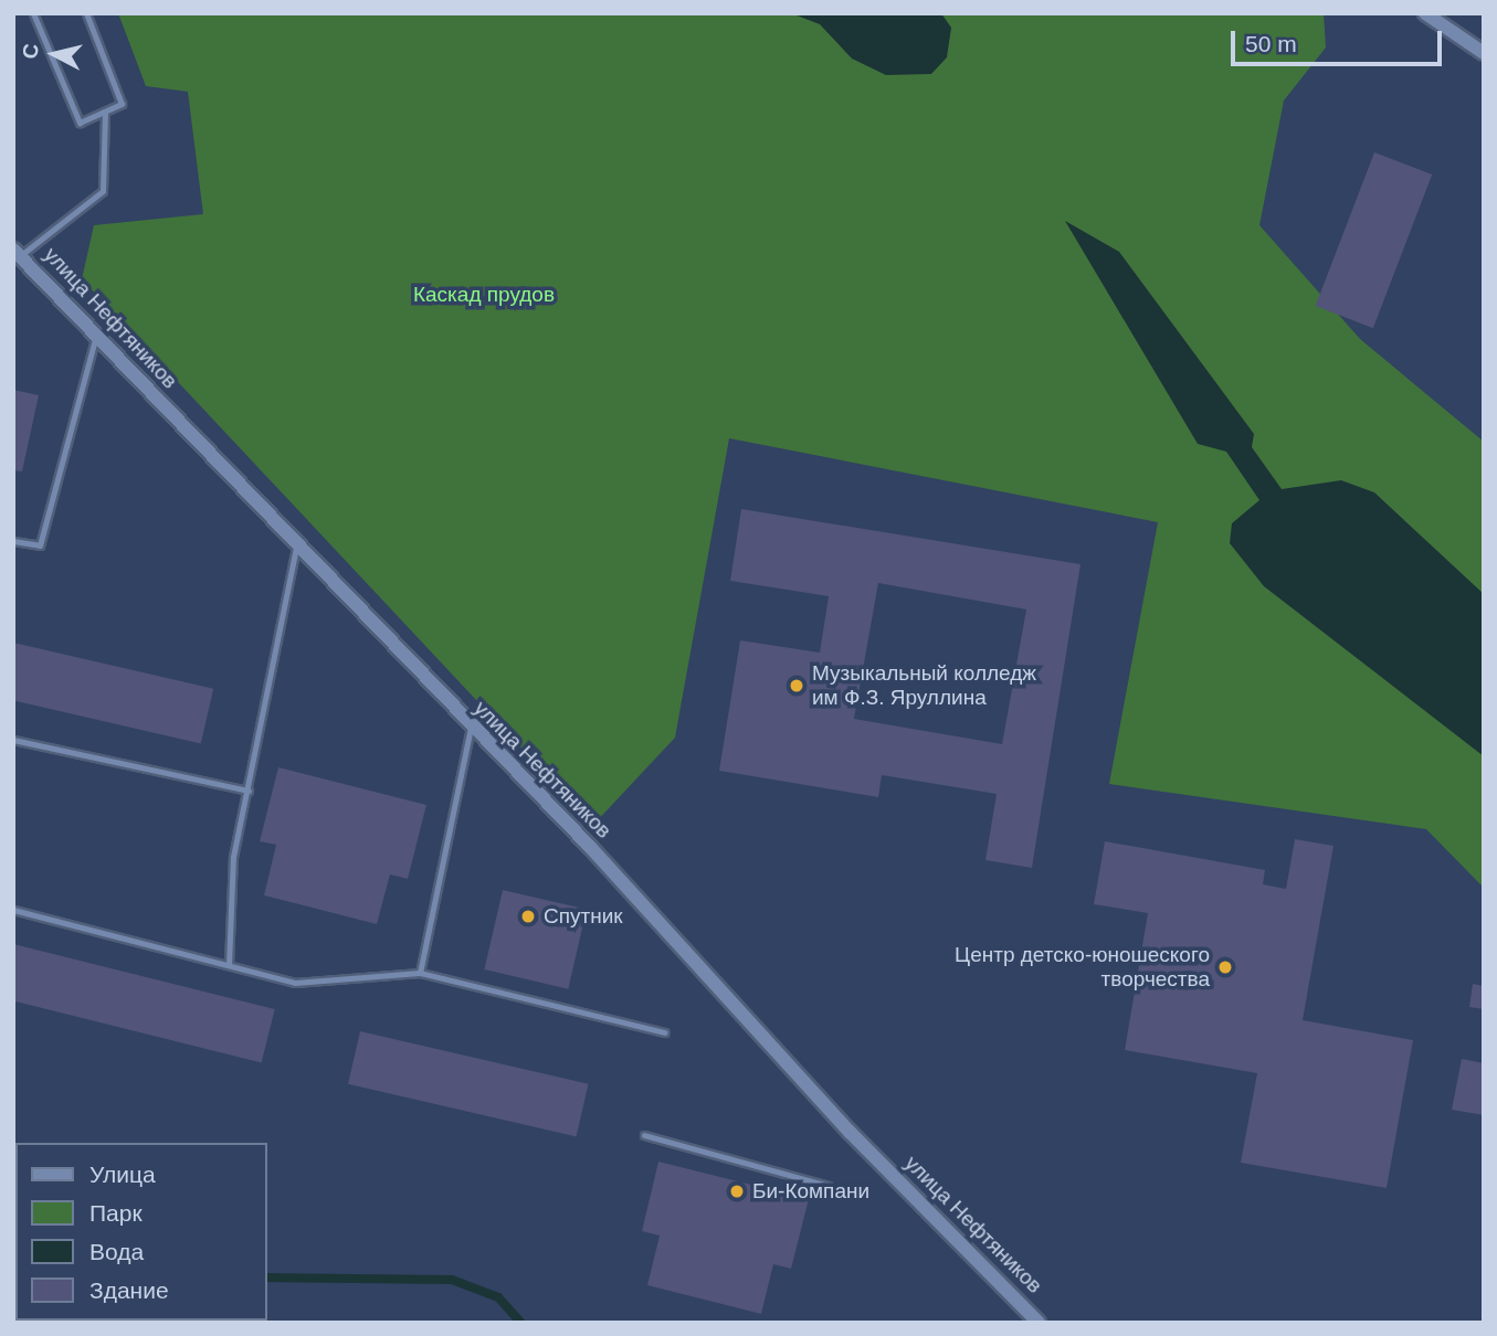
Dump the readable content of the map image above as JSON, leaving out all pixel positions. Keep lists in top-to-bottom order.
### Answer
{
  "streets": {
    "street": ["улица Нефтяников"]
  },
  "parks": ["Каскад прудов"],
  "places": [
    "Музыкальный колледж им Ф.З. Яруллина",
    "Спутник",
    "Центр детско-юношеского творчества",
    "Би-Компани"
  ],
  "legend": [
    "Улица",
    "Парк",
    "Вода",
    "Здание"
  ],
  "scale_bar": "50 m",
  "north": "left"
}
